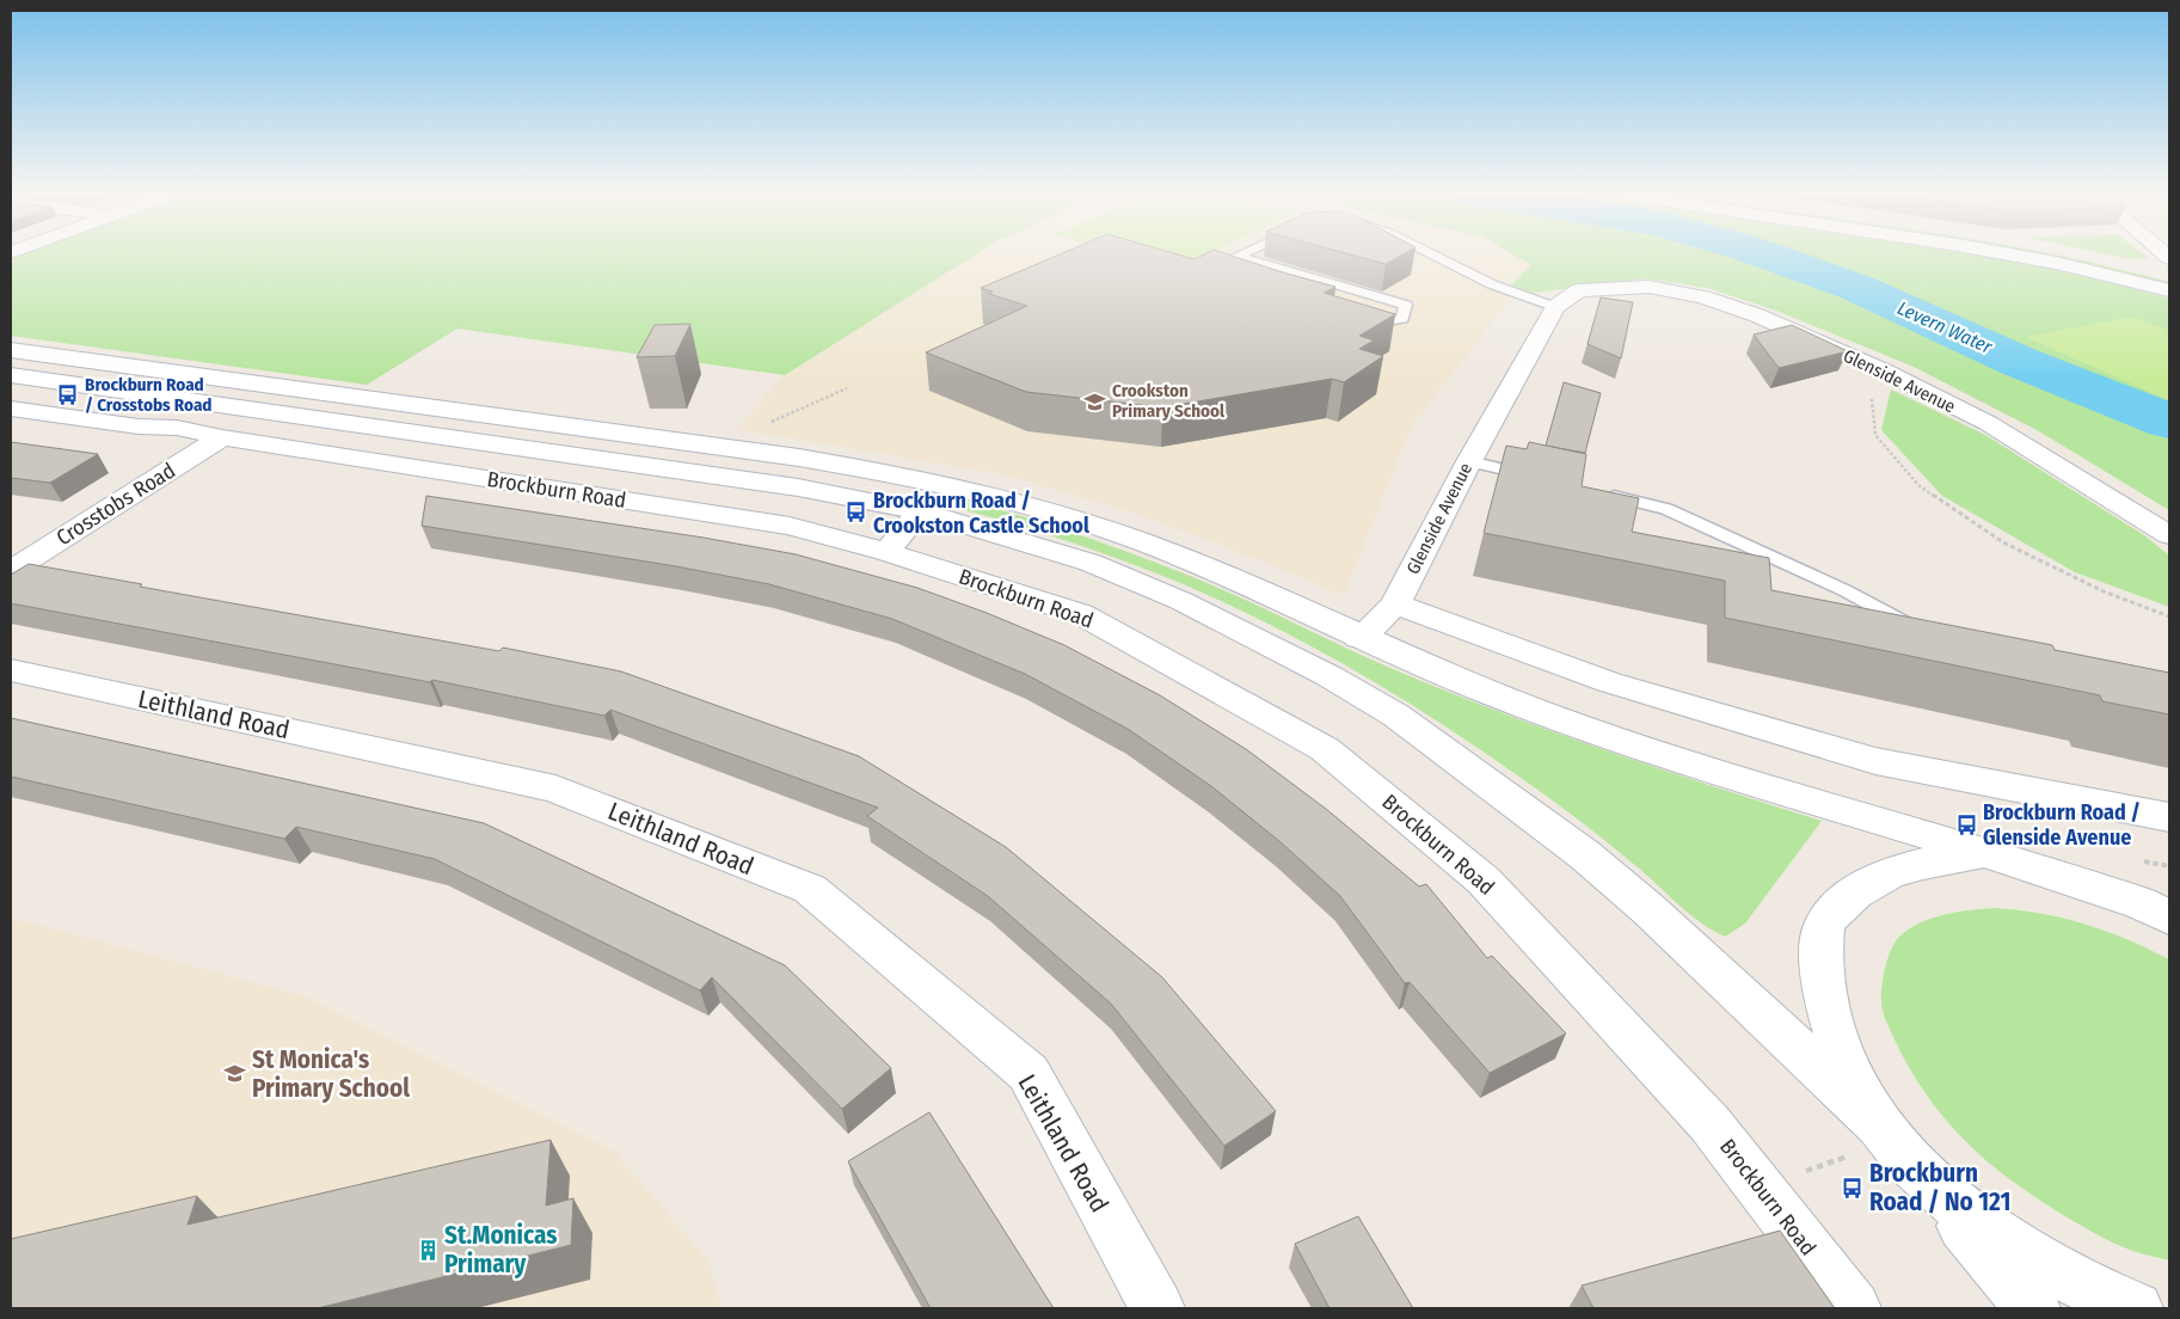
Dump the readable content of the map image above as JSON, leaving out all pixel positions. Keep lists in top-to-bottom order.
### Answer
{
  "streets": {
    "street": [
      "Glenside Avenue",
      "Brockburn Road",
      "Crosstobs Road",
      "Leithland Road"
    ]
  },
  "crossings": [
    ["Brockburn Road", "Crosstobs Road"]
  ],
  "water": ["Levern Water"],
  "places": {
    "bus stop": [
      "Brockburn Road / Crosstobs Road",
      "Brockburn Road / Crookston Castle School",
      "Brockburn Road / Glenside Avenue",
      "Brockburn Road / No 121"
    ],
    "school or university": ["Crookston Primary School", "St Monica's Primary School"],
    "building": ["St.Monicas Primary"]
  }
}
